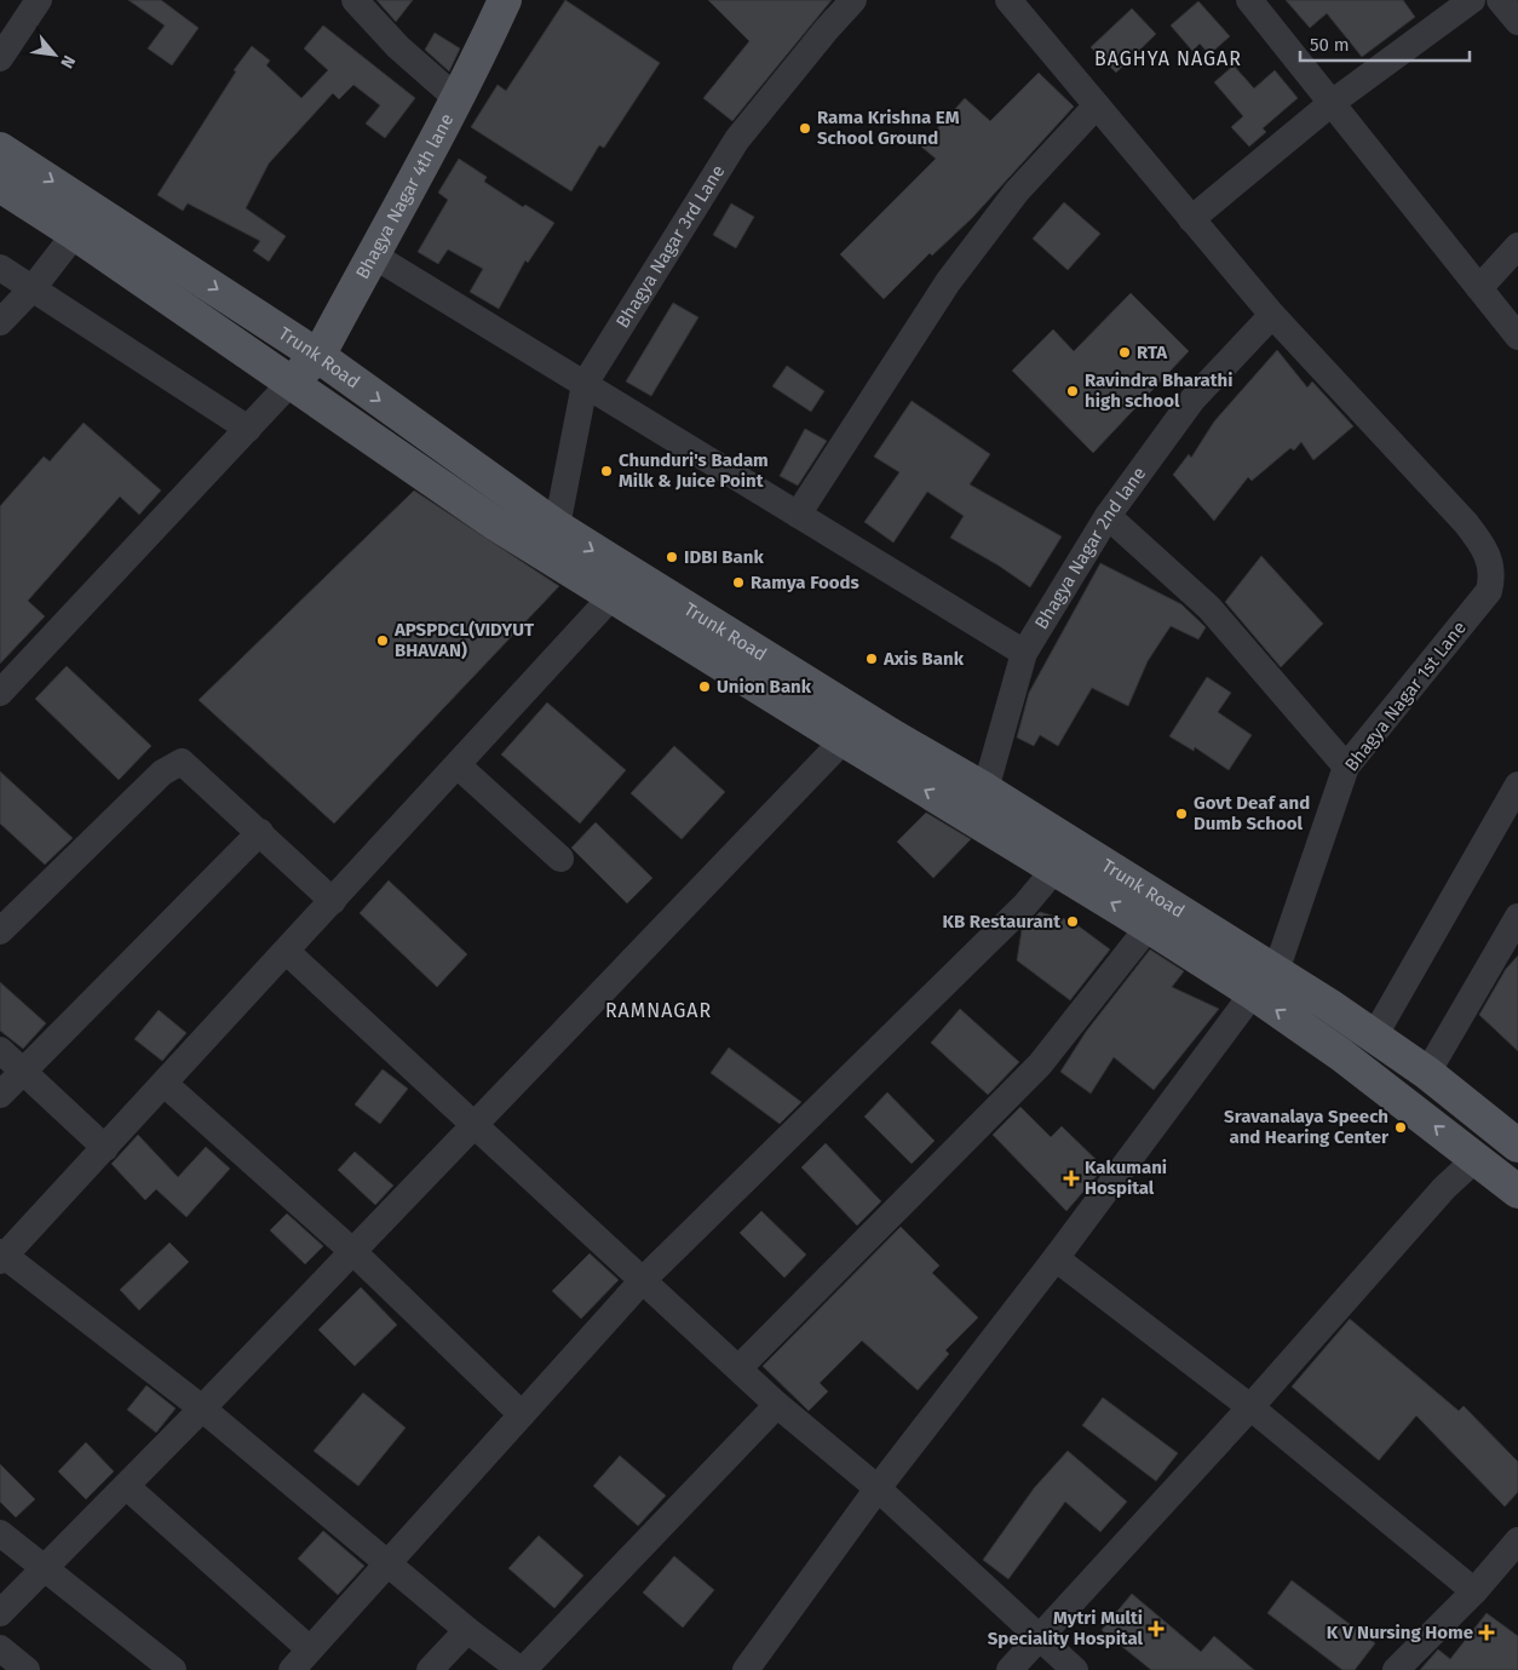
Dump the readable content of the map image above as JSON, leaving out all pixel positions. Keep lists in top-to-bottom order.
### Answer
{
  "streets": {
    "main road": ["Bhagya Nagar 4th lane", "Trunk Road"],
    "street": ["Bhagya Nagar 3rd Lane", "Bhagya Nagar 2nd lane", "Bhagya Nagar 1st Lane"]
  },
  "crossings": [
    ["Bhagya Nagar 4th lane", "Trunk Road"],
    ["Bhagya Nagar 3rd Lane", "Trunk Road"],
    ["Trunk Road", "Bhagya Nagar 2nd lane"],
    ["Trunk Road", "Bhagya Nagar 1st Lane"],
    ["Bhagya Nagar 2nd lane", "Bhagya Nagar 1st Lane"]
  ],
  "districts": ["BAGHYA NAGAR", "RAMNAGAR"],
  "places": {
    "other": [
      "Rama Krishna EM School Ground",
      "RTA",
      "Ravindra Bharathi high school",
      "Chunduri's Badam Milk & Juice Point",
      "IDBI Bank",
      "Ramya Foods",
      "APSPDCL(VIDYUT BHAVAN)",
      "Axis Bank",
      "Union Bank",
      "Govt Deaf and Dumb School",
      "KB Restaurant",
      "Sravanalaya Speech and Hearing Center"
    ],
    "health": ["Kakumani Hospital", "Mytri Multi Speciality Hospital", "K V Nursing Home"]
  },
  "scale_bar": "50 m",
  "north": "bottom right"
}
